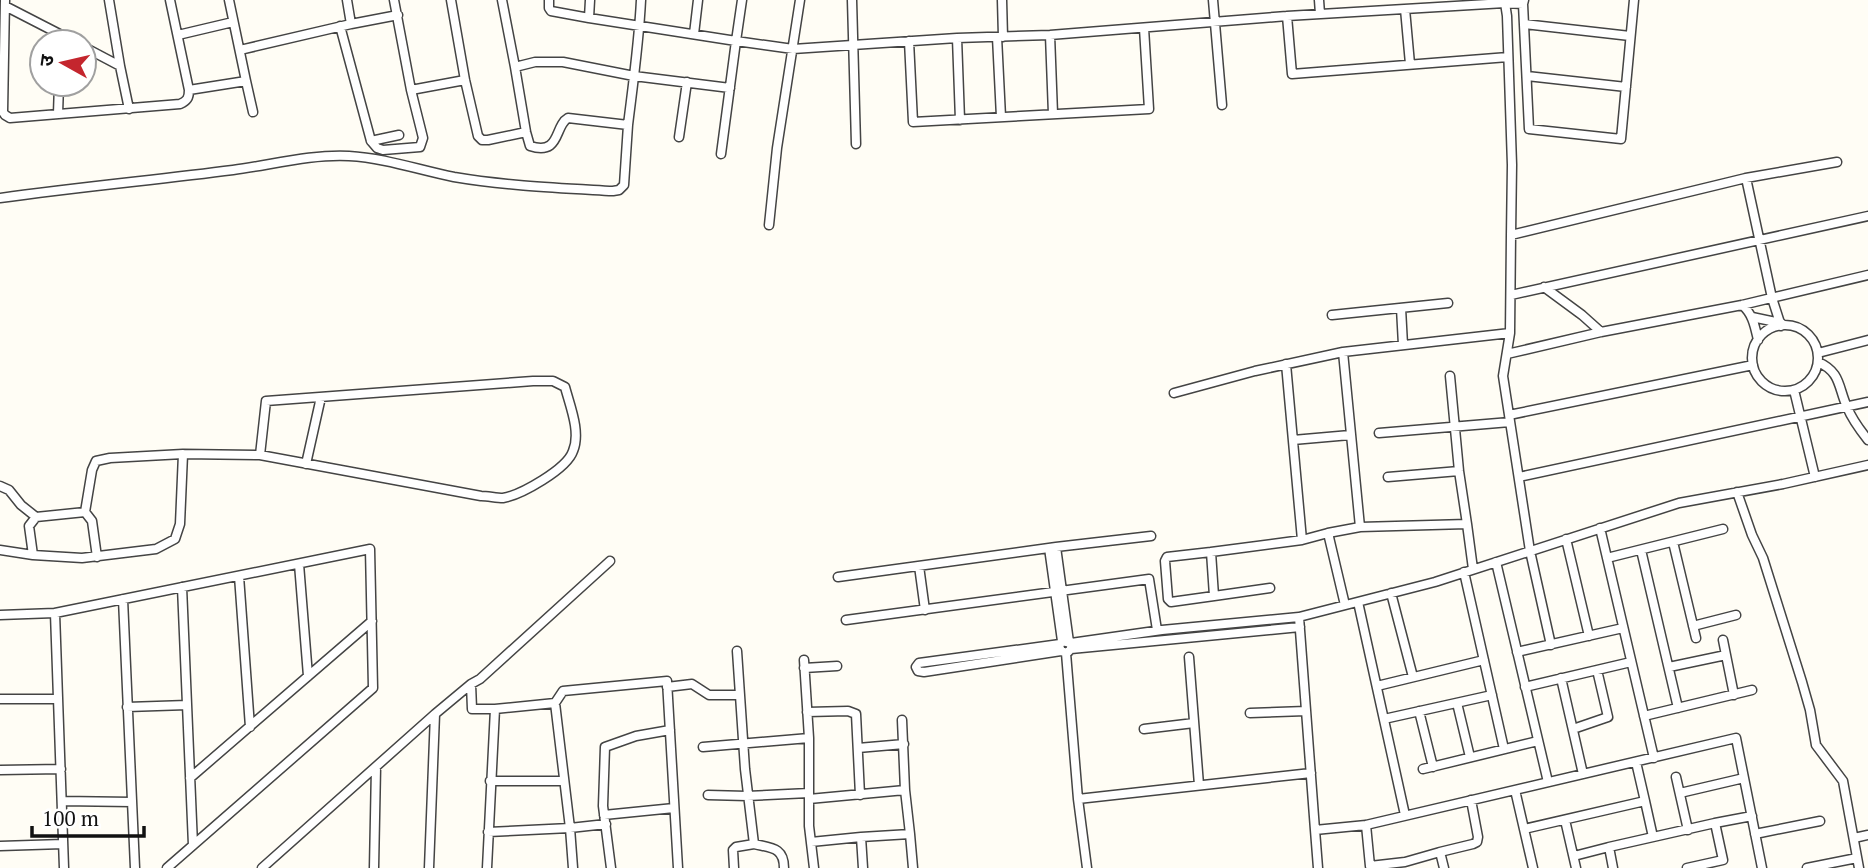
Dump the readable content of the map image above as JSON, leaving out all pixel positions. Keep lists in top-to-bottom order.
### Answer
{
  "scale_bar": "100 m",
  "north": "left"
}
